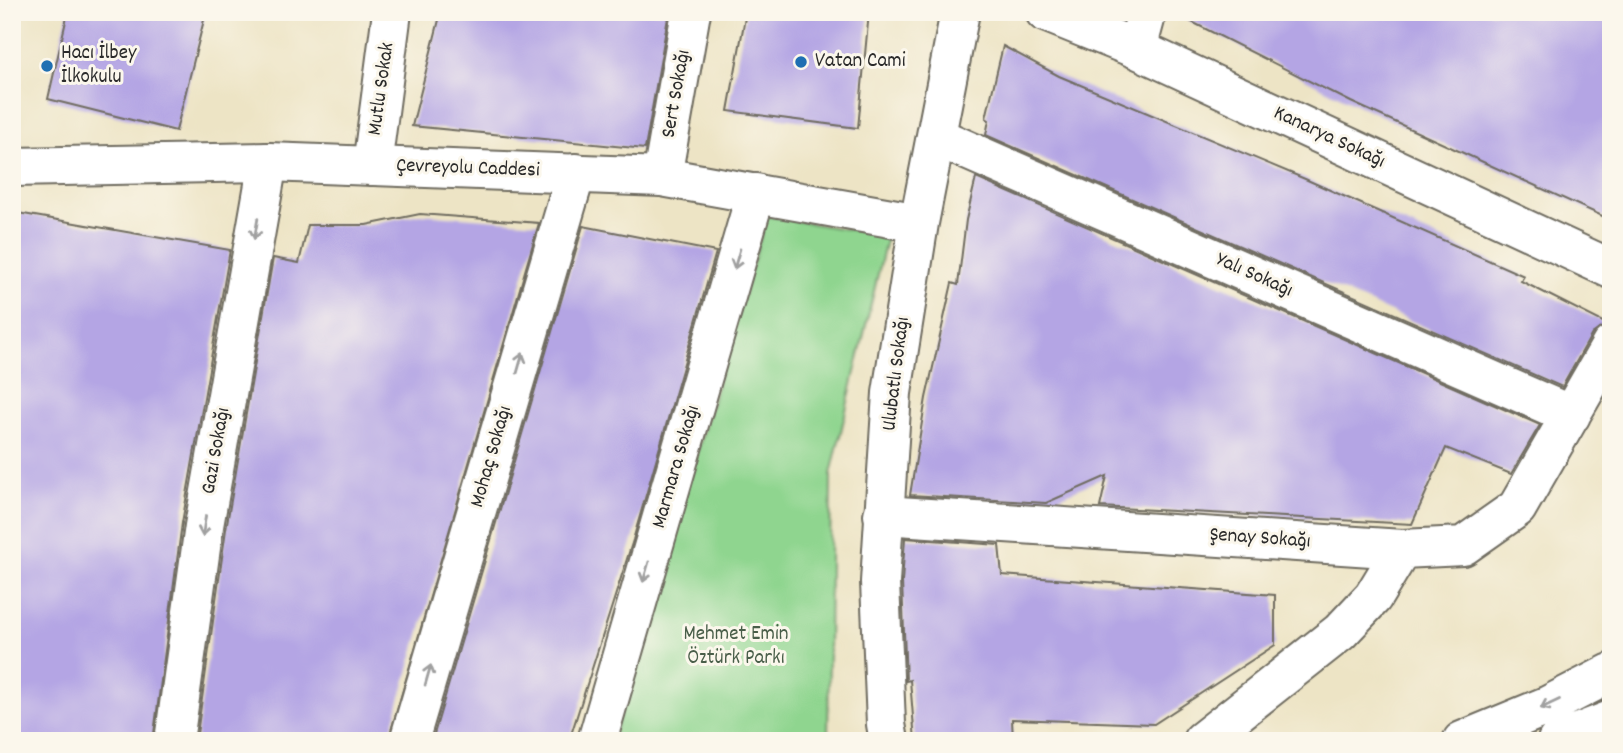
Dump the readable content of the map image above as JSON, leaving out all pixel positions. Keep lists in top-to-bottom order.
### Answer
{
  "streets": {
    "main road": [
      "Mutlu Sokak",
      "Sert Sokağı",
      "Kanarya Sokağı",
      "Çevreyolu Caddesi",
      "Yalı Sokağı",
      "Ulubatlı Sokağı",
      "Gazi Sokağı",
      "Mohaç Sokağı",
      "Marmara Sokağı",
      "Şenay Sokağı"
    ]
  },
  "crossings": [
    ["Mutlu Sokak", "Çevreyolu Caddesi"],
    ["Sert Sokağı", "Çevreyolu Caddesi"],
    ["Çevreyolu Caddesi", "Ulubatlı Sokağı"],
    ["Çevreyolu Caddesi", "Gazi Sokağı"],
    ["Çevreyolu Caddesi", "Mohaç Sokağı"],
    ["Çevreyolu Caddesi", "Marmara Sokağı"],
    ["Yalı Sokağı", "Ulubatlı Sokağı"],
    ["Yalı Sokağı", "Şenay Sokağı"],
    ["Ulubatlı Sokağı", "Şenay Sokağı"]
  ],
  "one_way": ["Gazi Sokağı", "Mohaç Sokağı", "Marmara Sokağı"],
  "parks": ["Mehmet Emin Öztürk Parkı"],
  "places": ["Vatan Cami", "Hacı İlbey İlkokulu"]
}
